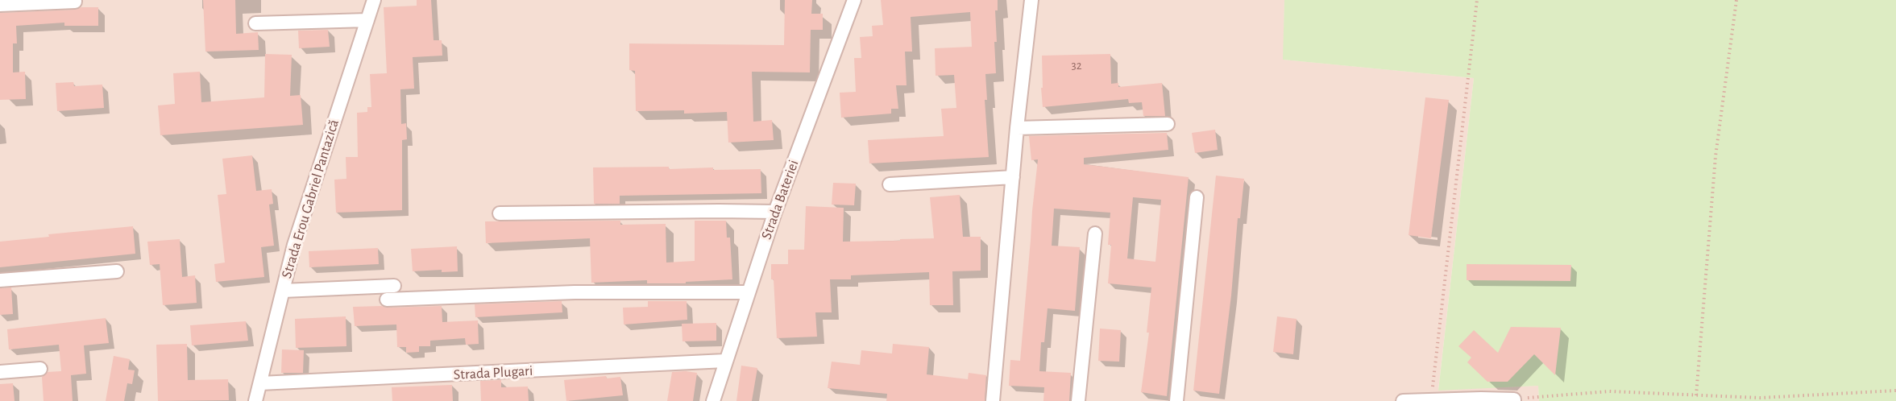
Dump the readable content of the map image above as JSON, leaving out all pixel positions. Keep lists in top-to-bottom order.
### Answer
{
  "streets": {
    "street": ["Strada Erou Gabriel Pantazică", "Strada Bateriei", "Strada Plugari"]
  },
  "crossings": [
    ["Strada Erou Gabriel Pantazică", "Strada Plugari"],
    ["Strada Bateriei", "Strada Plugari"]
  ],
  "house_numbers": ["32"]
}
